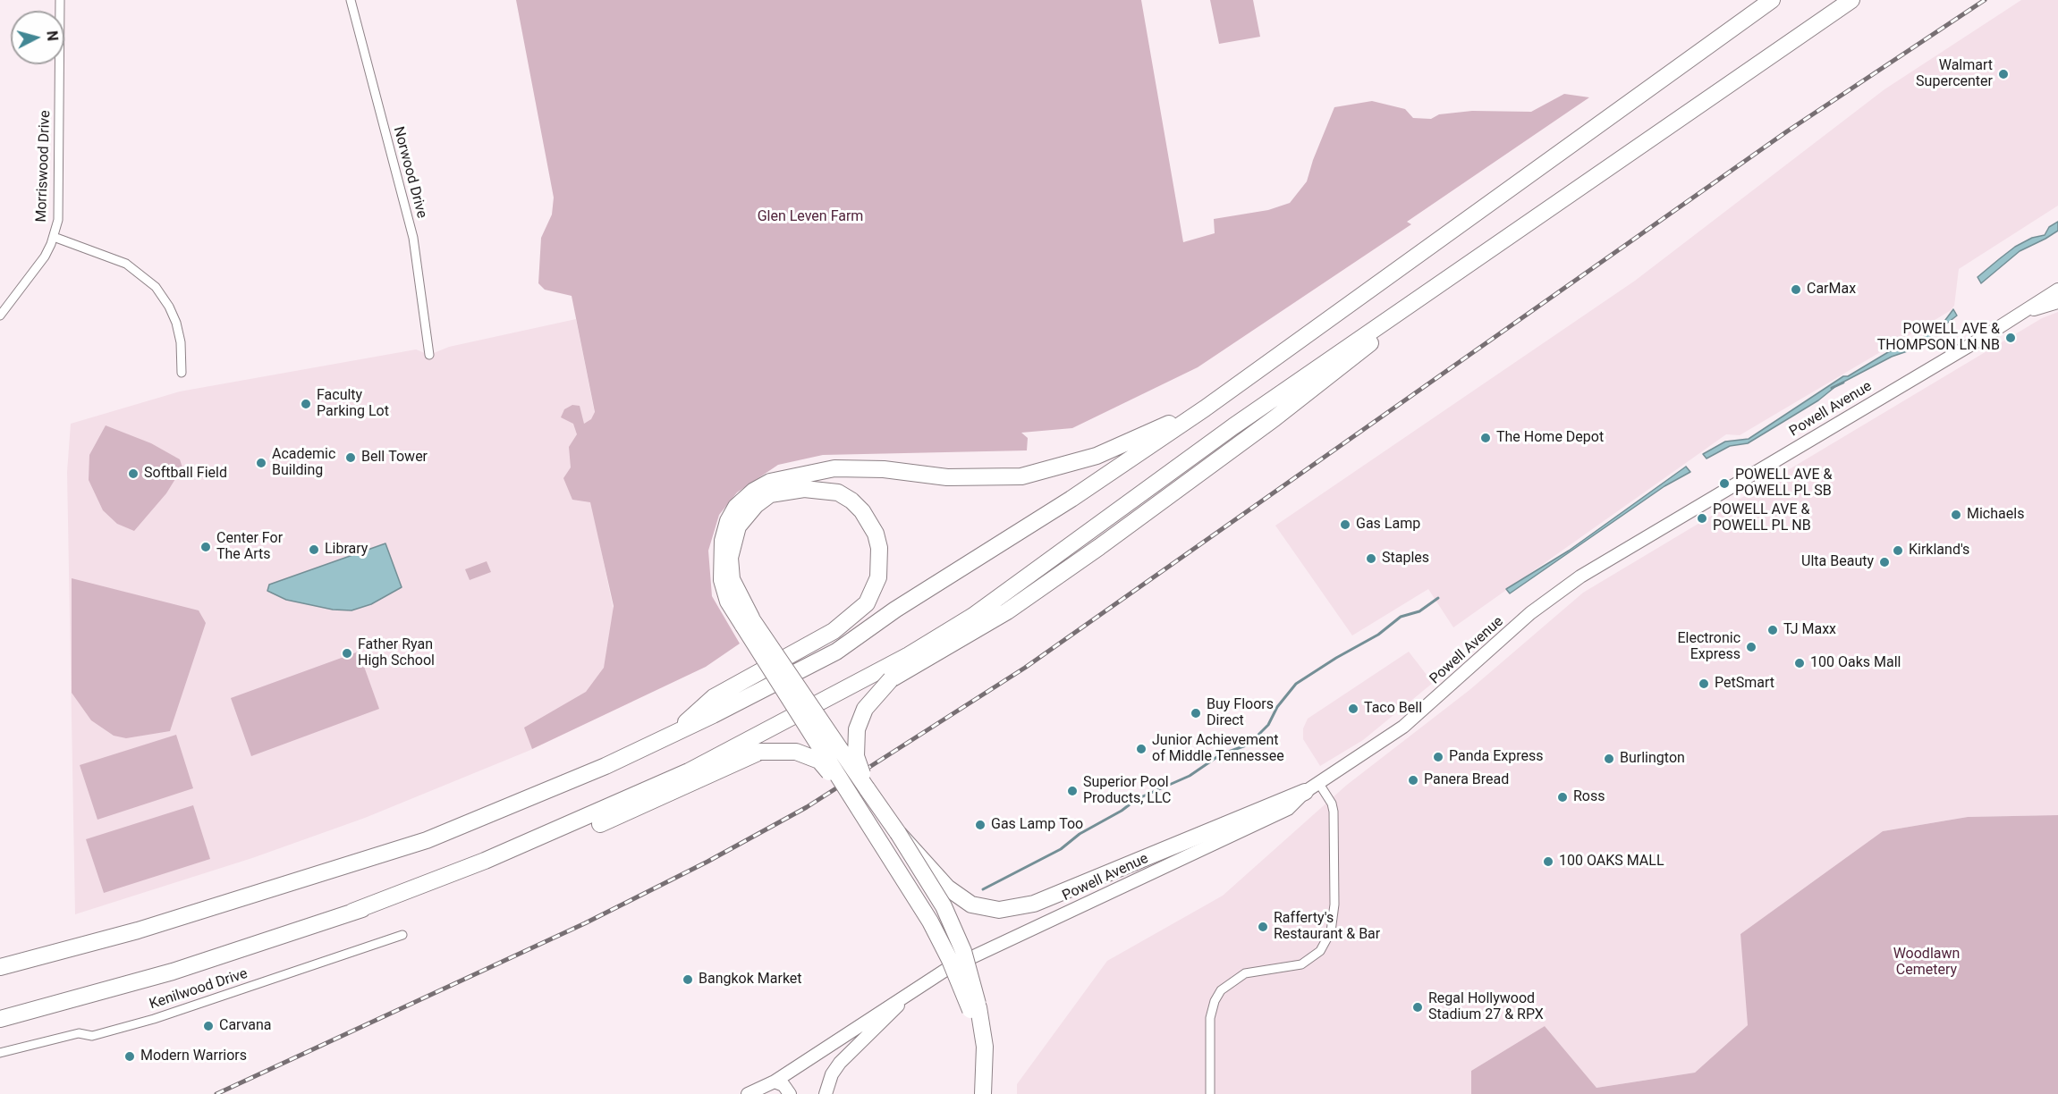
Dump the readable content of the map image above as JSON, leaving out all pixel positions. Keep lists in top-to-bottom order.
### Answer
{
  "streets": {
    "main road": ["Powell Avenue"],
    "street": ["Morriswood Drive", "Norwood Drive", "Kenilwood Drive"]
  },
  "parks": ["Glen Leven Farm", "Woodlawn Cemetery"],
  "places": [
    "Walmart Supercenter",
    "CarMax",
    "POWELL AVE & THOMPSON LN NB",
    "Faculty Parking Lot",
    "The Home Depot",
    "Bell Tower",
    "Academic Building",
    "Softball Field",
    "POWELL AVE & POWELL PL SB",
    "Michaels",
    "POWELL AVE & POWELL PL NB",
    "Gas Lamp",
    "Center For The Arts",
    "Library",
    "Kirkland's",
    "Staples",
    "Ulta Beauty",
    "TJ Maxx",
    "Electronic Express",
    "Father Ryan High School",
    "100 Oaks Mall",
    "PetSmart",
    "Taco Bell",
    "Buy Floors Direct",
    "Junior Achievement of Middle Tennessee",
    "Panda Express",
    "Burlington",
    "Panera Bread",
    "Superior Pool Products, LLC",
    "Ross",
    "Gas Lamp Too",
    "100 OAKS MALL",
    "Rafferty's Restaurant & Bar",
    "Bangkok Market",
    "Regal Hollywood Stadium 27 & RPX",
    "Carvana",
    "Modern Warriors"
  ],
  "north": "right"
}
